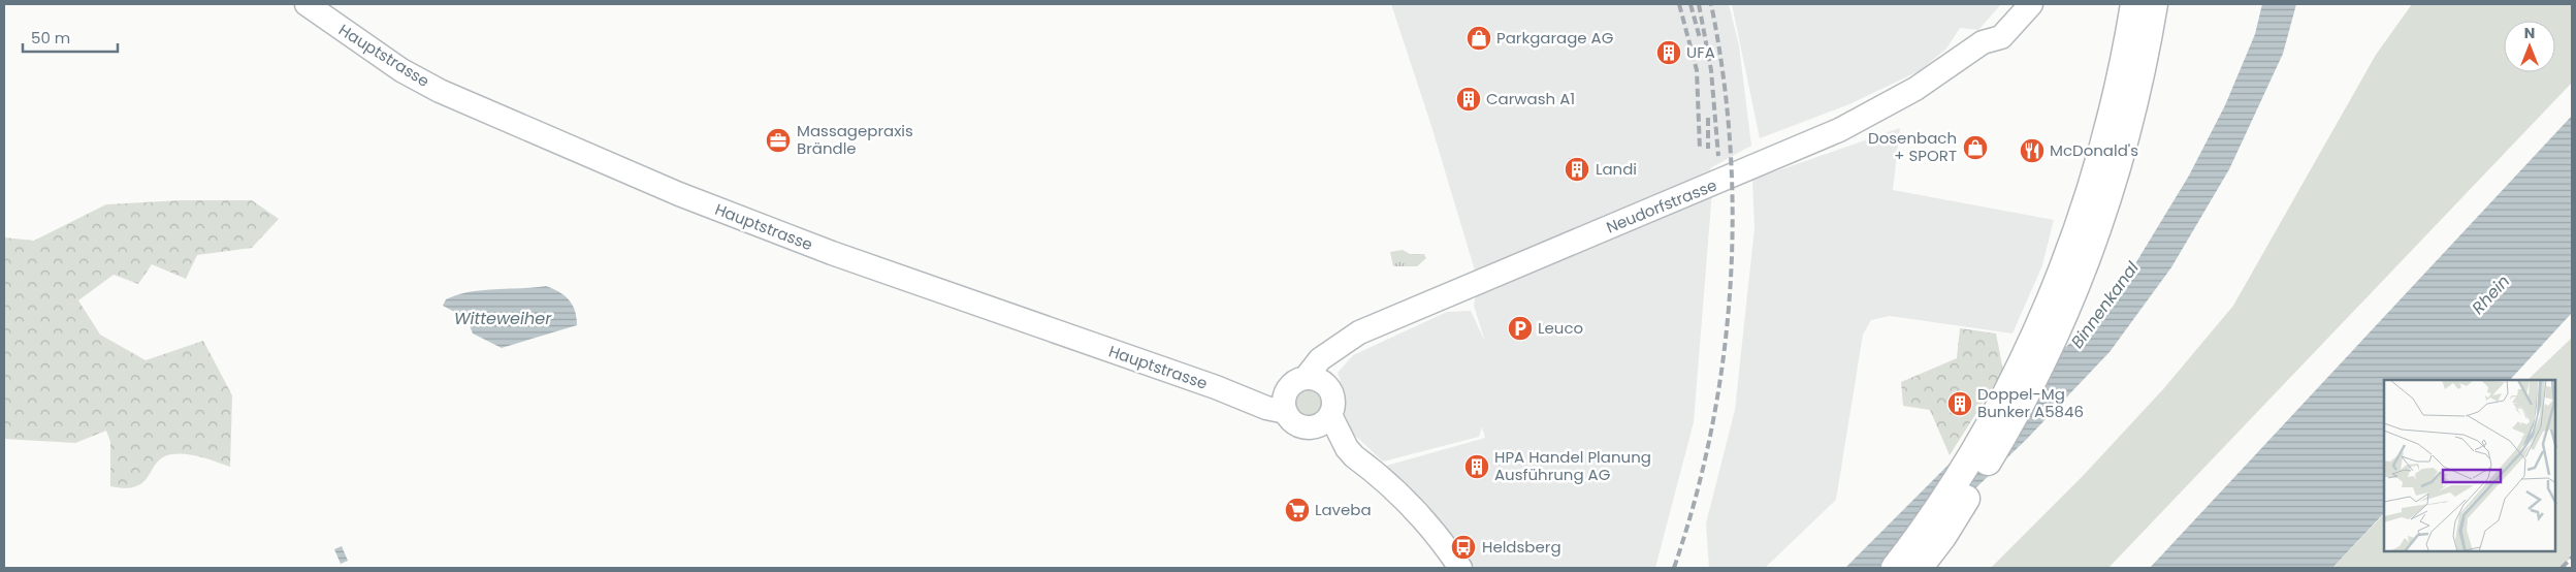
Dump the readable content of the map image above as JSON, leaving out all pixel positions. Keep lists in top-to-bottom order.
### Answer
{
  "streets": {
    "main road": ["Hauptstrasse", "Neudorfstrasse"]
  },
  "crossings": [
    ["Hauptstrasse", "Neudorfstrasse"]
  ],
  "water": ["Rhein", "Binnenkanal", "Witteweiher"],
  "places": {
    "shop": ["Parkgarage AG", "Dosenbach + SPORT"],
    "building": [
      "UFA",
      "Carwash A1",
      "Landi",
      "Doppel-Mg Bunker A5846",
      "HPA Handel Planung Ausführung AG"
    ],
    "office": ["Massagepraxis Brändle"],
    "restaurant": ["McDonald's"],
    "parking": ["Leuco"],
    "supermarket": ["Laveba"],
    "bus stop": ["Heldsberg"]
  },
  "scale_bar": "50 m",
  "north": "top"
}
